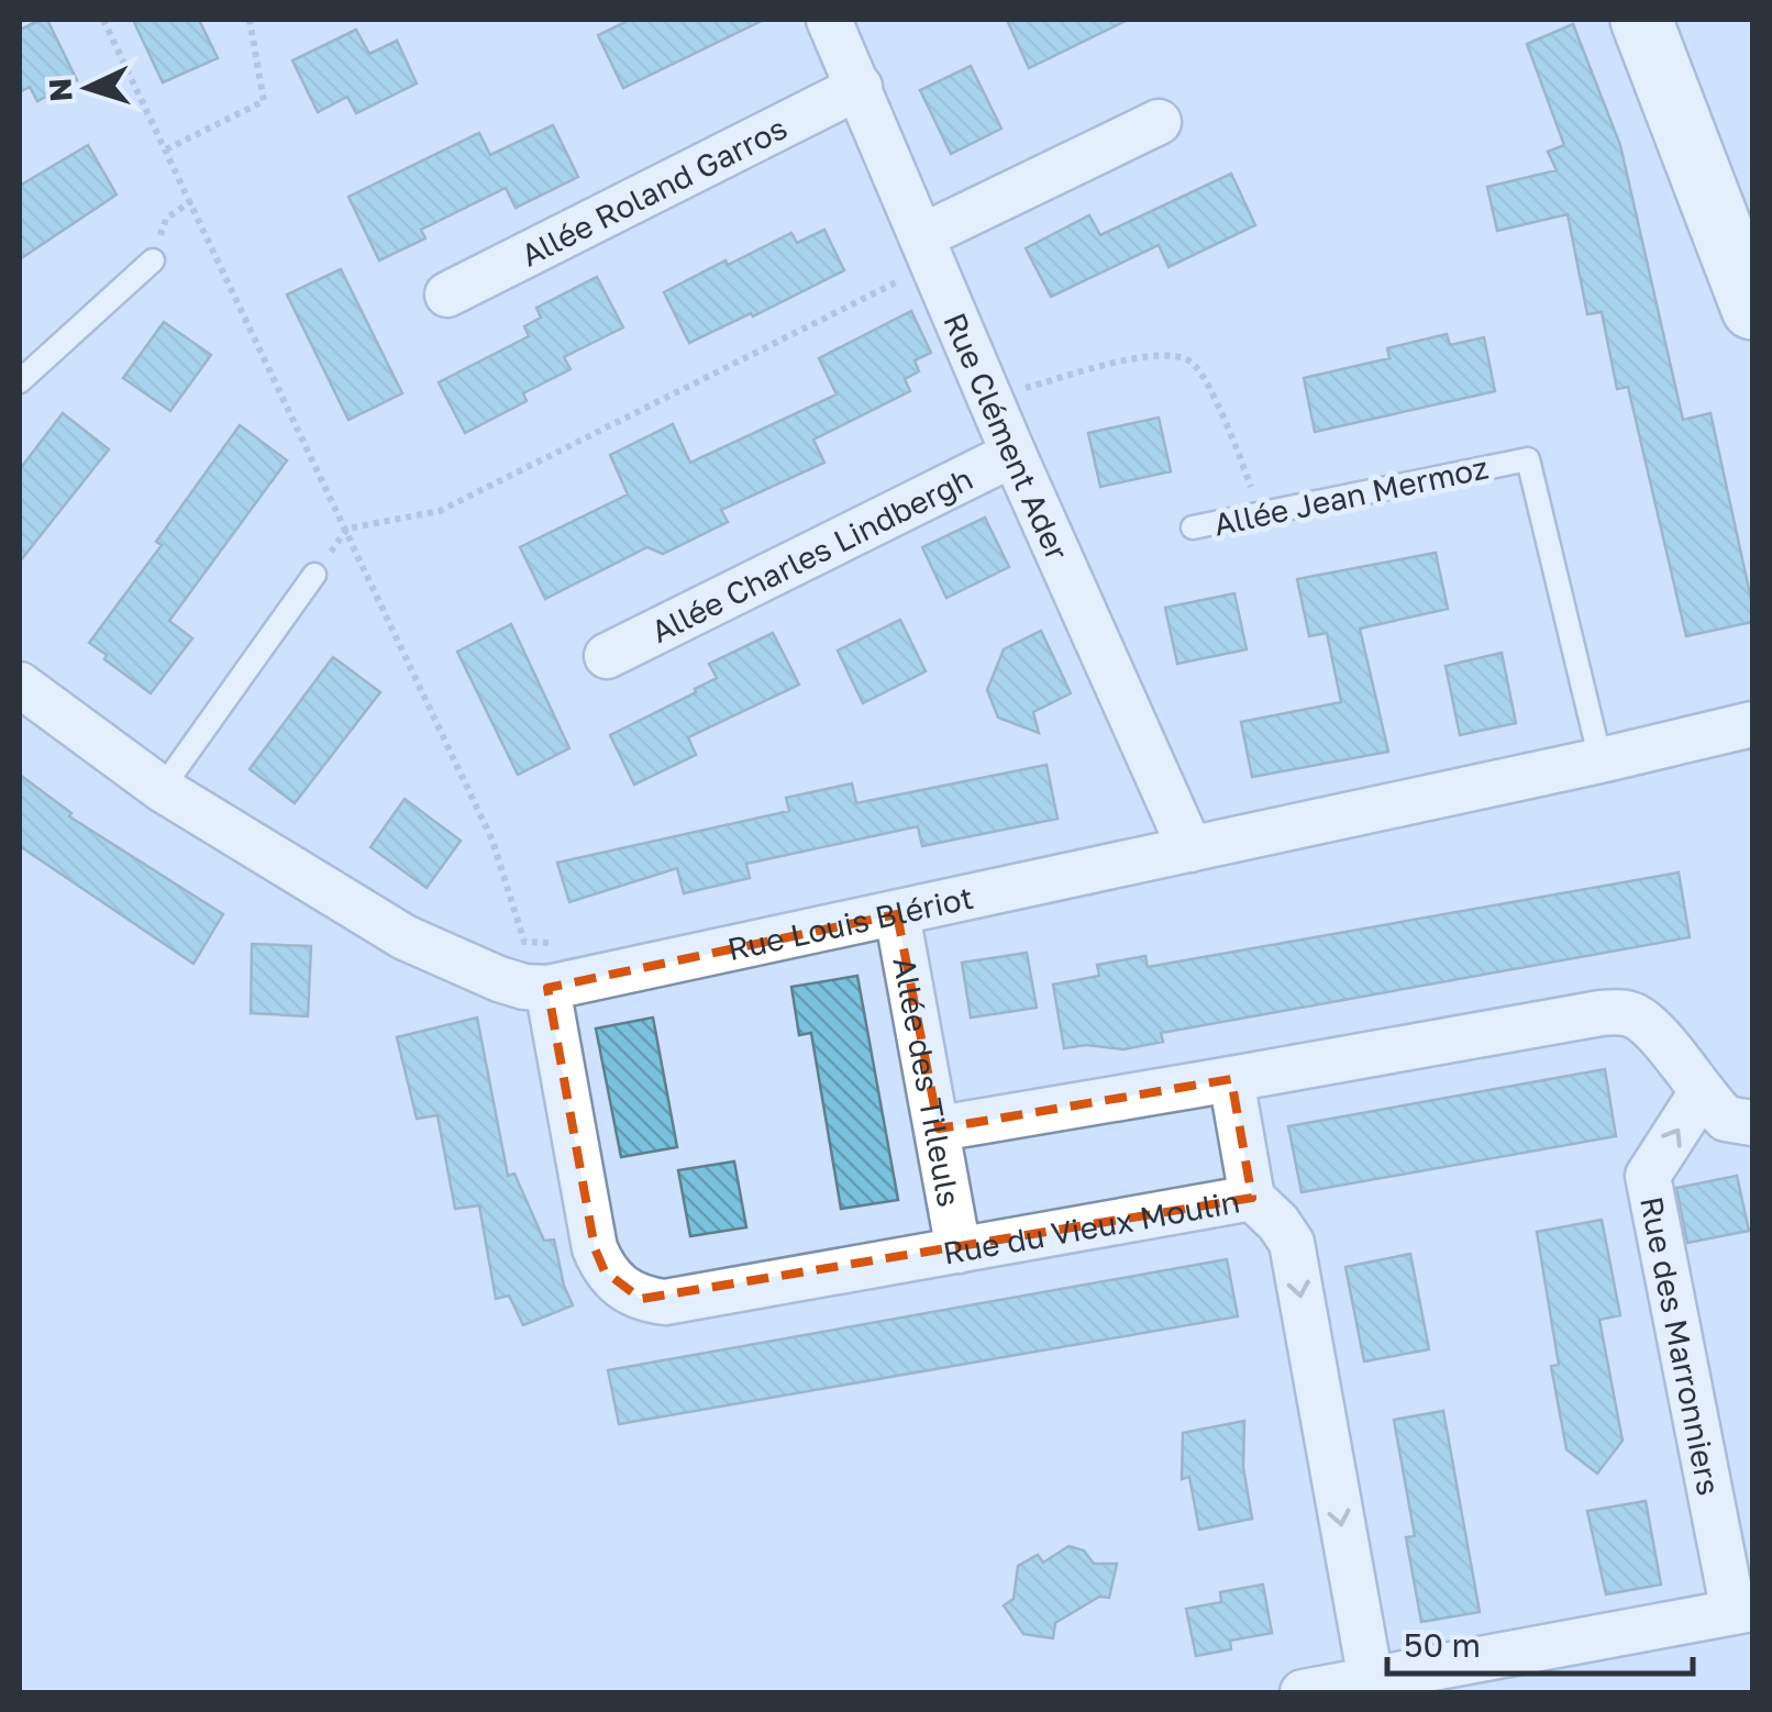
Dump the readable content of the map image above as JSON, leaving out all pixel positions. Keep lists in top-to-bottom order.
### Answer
{
  "streets": {
    "street": [
      "Allée Roland Garros",
      "Rue Clément Ader",
      "Allée Charles Lindbergh",
      "Rue Louis Blériot",
      "Allée des Tilleuls",
      "Rue du Vieux Moulin",
      "Rue des Marronniers"
    ],
    "lane": ["Allée Jean Mermoz"]
  },
  "crossings": [
    ["Allée Roland Garros", "Rue Clément Ader"],
    ["Rue Clément Ader", "Allée Charles Lindbergh"],
    ["Rue Clément Ader", "Rue Louis Blériot"],
    ["Allée Jean Mermoz", "Rue Louis Blériot"],
    ["Rue Louis Blériot", "Allée des Tilleuls"],
    ["Rue Louis Blériot", "Rue du Vieux Moulin"],
    ["Allée des Tilleuls", "Rue du Vieux Moulin"]
  ],
  "scale_bar": "50 m",
  "north": "left"
}
